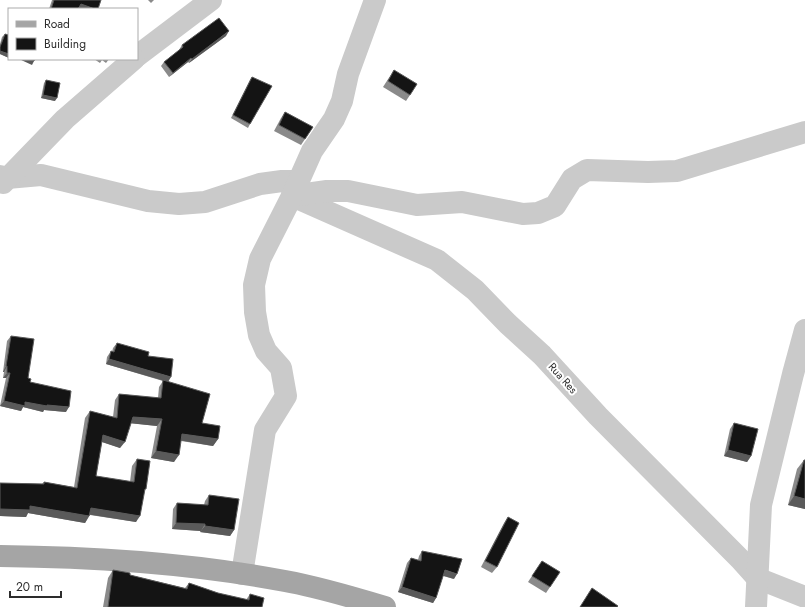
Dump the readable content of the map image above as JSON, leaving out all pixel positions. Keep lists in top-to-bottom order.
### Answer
{
  "streets": {
    "street": ["Rua Res"]
  },
  "legend": ["Road", "Building"],
  "scale_bar": "20 m"
}
